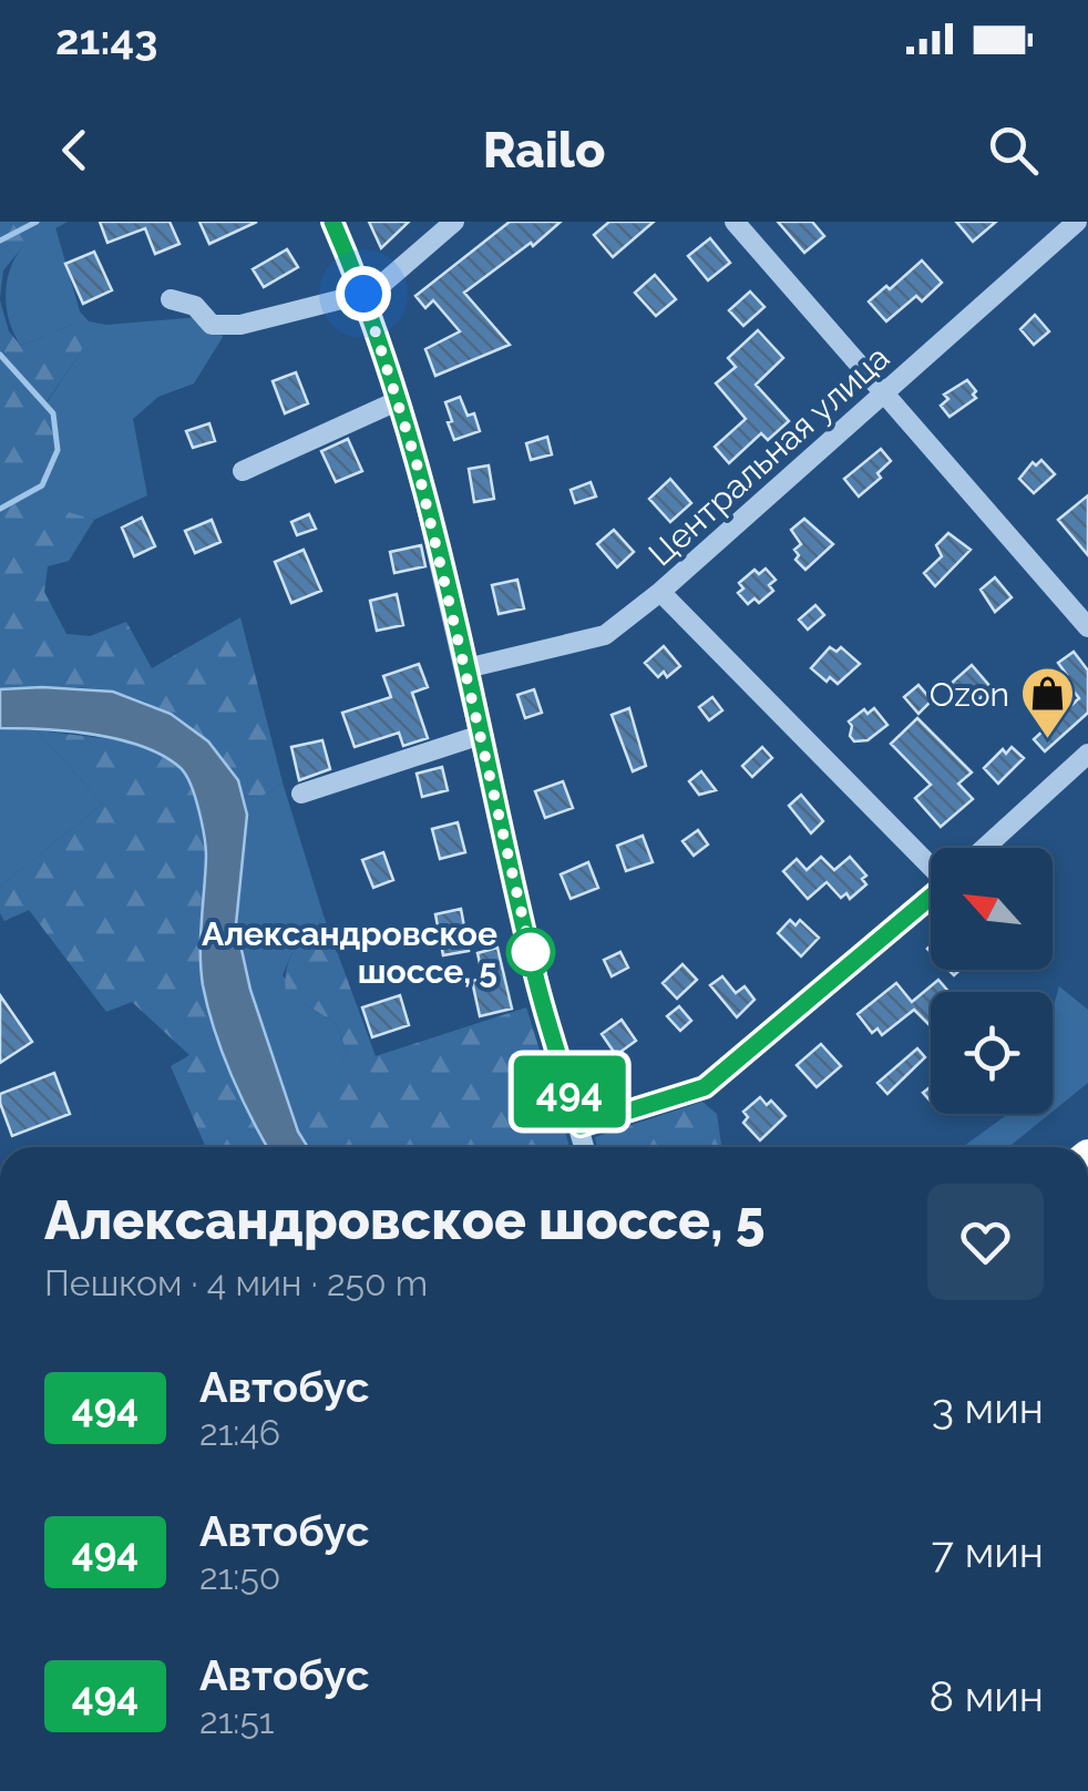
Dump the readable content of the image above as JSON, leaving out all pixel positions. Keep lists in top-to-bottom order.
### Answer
{
  "streets": {
    "street": ["Центральная улица"]
  },
  "places": {
    "shop": ["Ozon"],
    "other": ["Александровское шоссе, 5"]
  },
  "lines": ["bus line 494"],
  "north": "top left",
  "page": {
    "status": "21:43",
    "header": "Railo",
    "on_map": "494",
    "heading": ["Александровское шоссе, 5", "Пешком · 4 мин · 250 m"],
    "list": [
      {
        "mark": "494",
        "name": "Автобус",
        "note": "21:46",
        "value": "3 мин"
      },
      {
        "mark": "494",
        "name": "Автобус",
        "note": "21:50",
        "value": "7 мин"
      },
      {
        "mark": "494",
        "name": "Автобус",
        "note": "21:51",
        "value": "8 мин"
      }
    ]
  }
}
